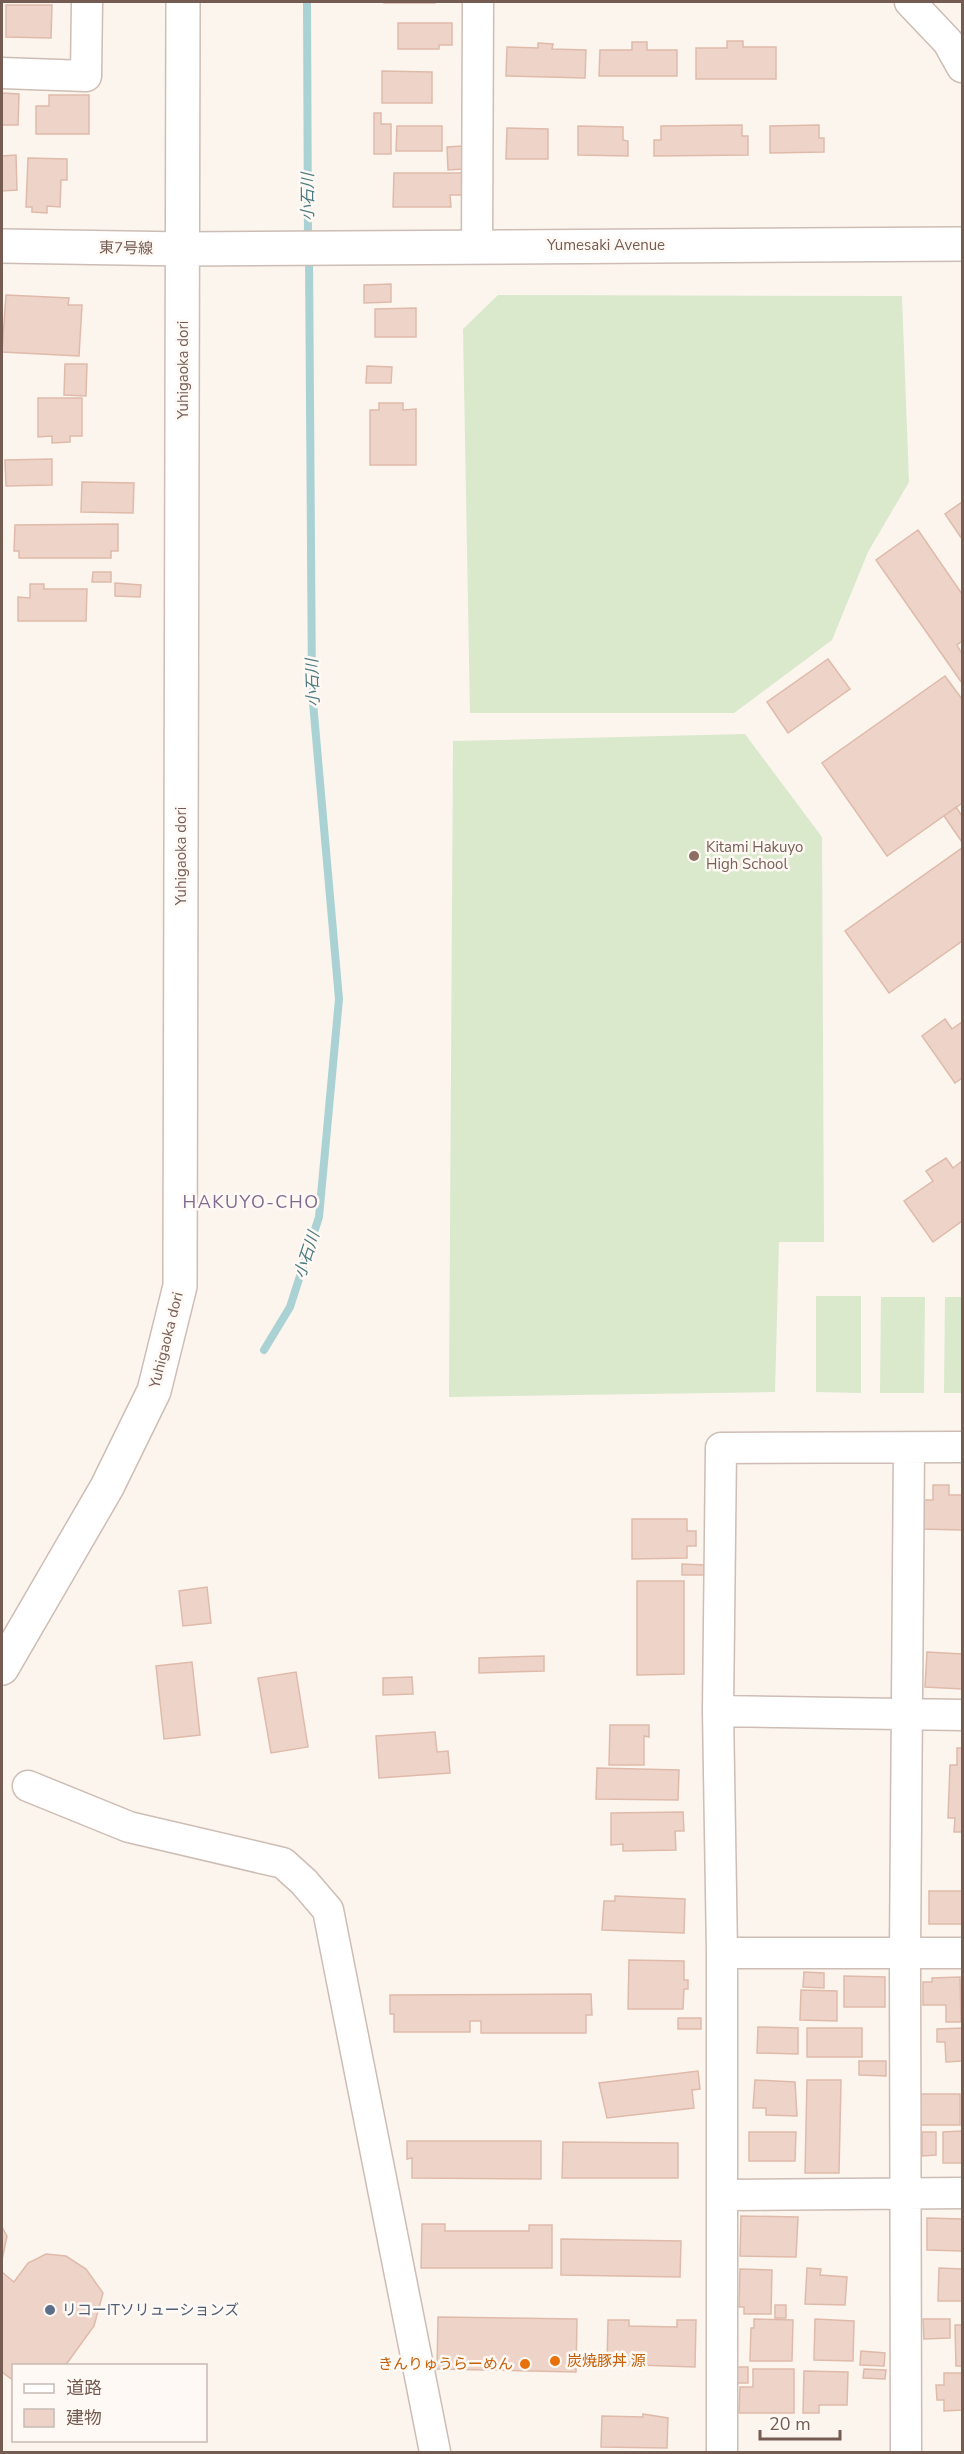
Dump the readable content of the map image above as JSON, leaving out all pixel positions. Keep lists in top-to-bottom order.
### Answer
{
  "streets": {
    "street": ["Yumesaki Avenue", "東7号線", "Yuhigaoka dori"]
  },
  "crossings": [
    ["Yumesaki Avenue", "東7号線"],
    ["東7号線", "Yuhigaoka dori"]
  ],
  "districts": ["HAKUYO-CHO"],
  "water": ["小石川"],
  "places": [
    "Kitami Hakuyo High School",
    "リコーITソリューションズ",
    "炭焼豚丼 源",
    "きんりゅうらーめん"
  ],
  "legend": ["道路", "建物"],
  "scale_bar": "20 m"
}
